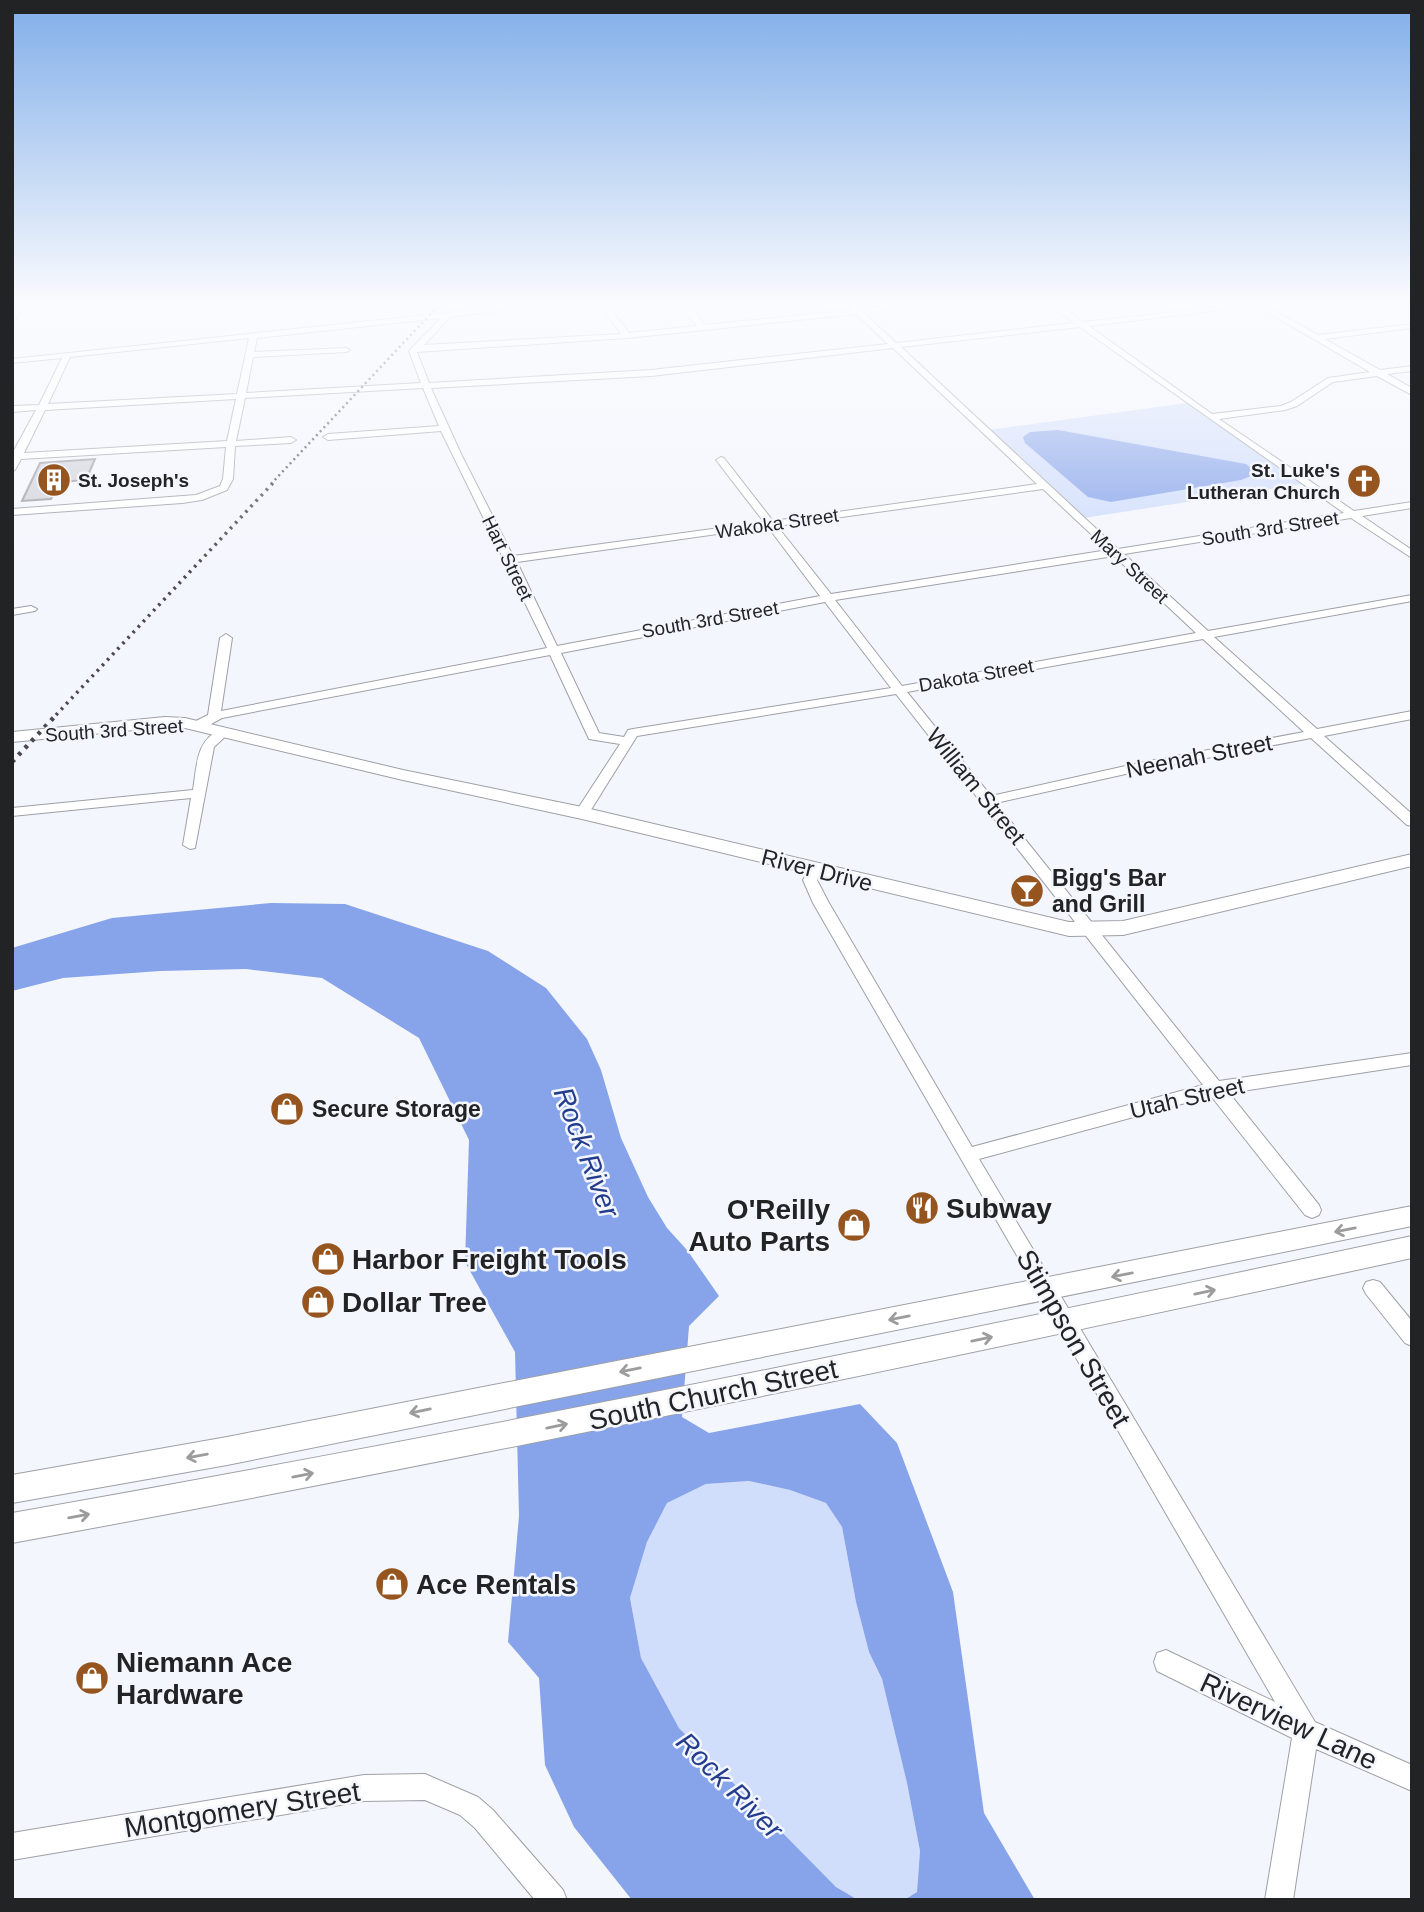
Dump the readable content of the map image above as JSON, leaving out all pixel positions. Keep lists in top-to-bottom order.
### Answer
{
  "streets": {
    "main road": ["South 3rd Street", "River Drive", "South Church Street"],
    "street": [
      "Wakoka Street",
      "Hart Street",
      "Mary Street",
      "Dakota Street",
      "Neenah Street",
      "William Street",
      "Utah Street",
      "Stimpson Street",
      "Riverview Lane",
      "Montgomery Street"
    ]
  },
  "crossings": [
    ["Wakoka Street", "Hart Street"],
    ["Wakoka Street", "Mary Street"],
    ["Wakoka Street", "William Street"],
    ["South 3rd Street", "Hart Street"],
    ["South 3rd Street", "Mary Street"],
    ["South 3rd Street", "William Street"],
    ["South 3rd Street", "River Drive"],
    ["Hart Street", "Dakota Street"],
    ["Mary Street", "Dakota Street"],
    ["Mary Street", "Neenah Street"],
    ["Dakota Street", "William Street"],
    ["Neenah Street", "William Street"],
    ["William Street", "River Drive"],
    ["William Street", "Utah Street"],
    ["River Drive", "Stimpson Street"],
    ["Utah Street", "Stimpson Street"],
    ["Stimpson Street", "South Church Street"],
    ["Stimpson Street", "Riverview Lane"]
  ],
  "water": ["Rock River"],
  "places": {
    "building": ["St. Joseph's"],
    "church": ["St. Luke's Lutheran Church"],
    "bar": ["Bigg's Bar and Grill"],
    "shop": [
      "Secure Storage",
      "O'Reilly Auto Parts",
      "Harbor Freight Tools",
      "Dollar Tree",
      "Ace Rentals",
      "Niemann Ace Hardware"
    ],
    "restaurant": ["Subway"]
  }
}
